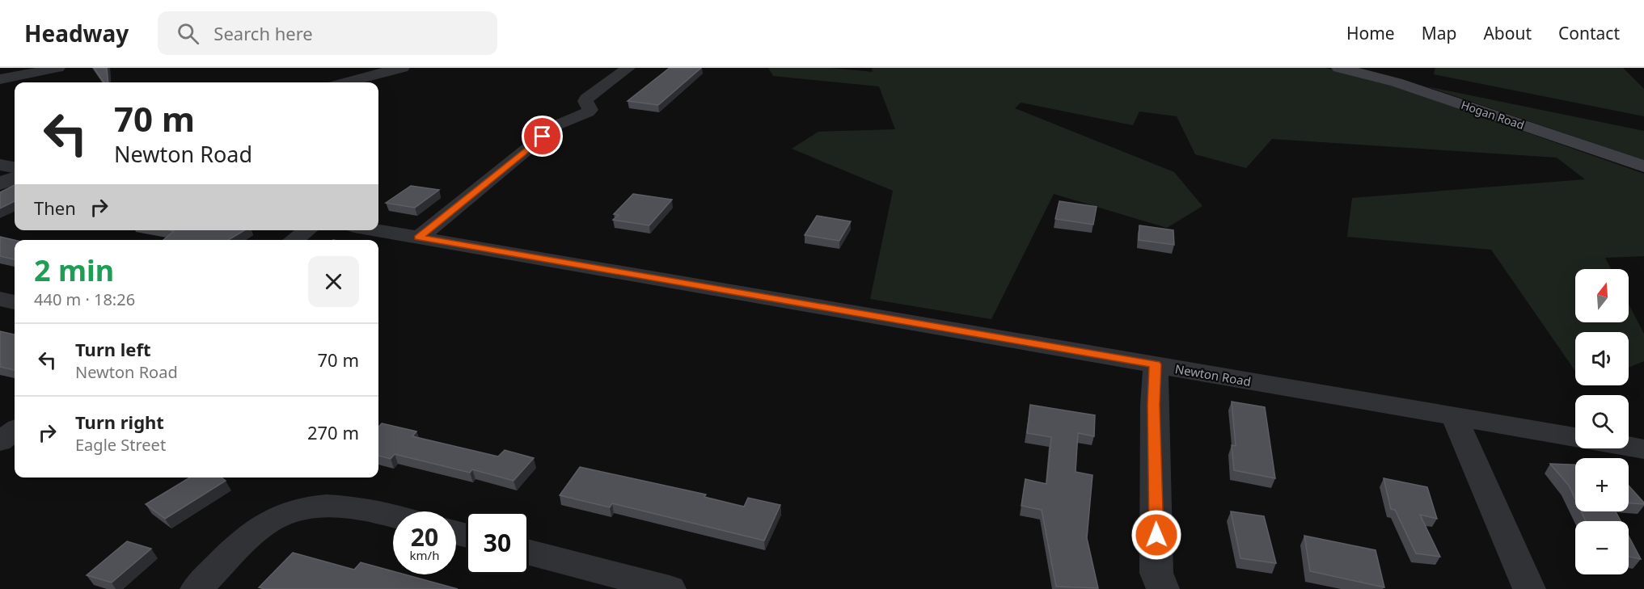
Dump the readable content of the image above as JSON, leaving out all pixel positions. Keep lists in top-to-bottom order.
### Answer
{
  "streets": {
    "main road": ["Hogan Road"],
    "street": ["Newton Road"]
  },
  "north": "top",
  "page": {
    "header": "Headway",
    "search": "Search here",
    "nav": [
      "Home",
      "Map",
      "About",
      "Contact"
    ],
    "turn": ["70 m", "Newton Road"],
    "then": "Then",
    "heading": ["2 min", "440 m · 18:26"],
    "map_buttons": ["+", "−"],
    "list": [
      {
        "name": "Turn left",
        "note": "Newton Road",
        "value": "70 m"
      },
      {
        "name": "Turn right",
        "note": "Eagle Street",
        "value": "270 m"
      }
    ],
    "speed": "20 km/h",
    "limit": "30"
  }
}
